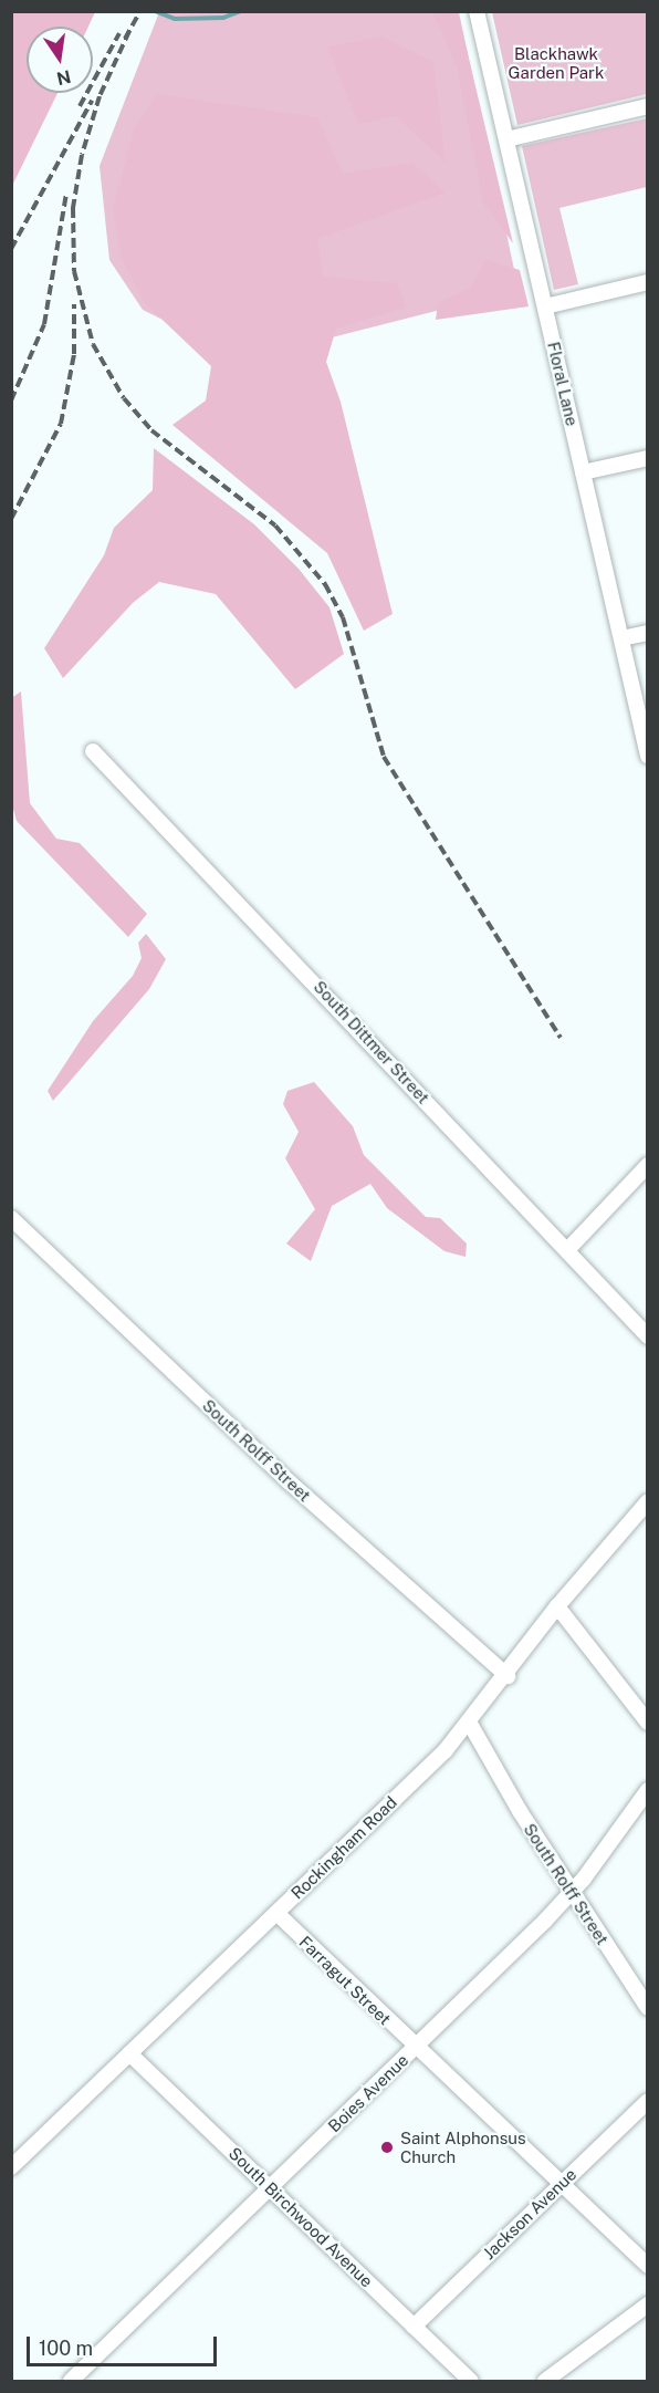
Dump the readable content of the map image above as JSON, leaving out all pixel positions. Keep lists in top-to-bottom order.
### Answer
{
  "streets": {
    "street": [
      "Floral Lane",
      "South Dittmer Street",
      "South Rolff Street",
      "Rockingham Road",
      "Farragut Street",
      "Boies Avenue",
      "Jackson Avenue",
      "South Birchwood Avenue"
    ]
  },
  "crossings": [
    ["South Rolff Street", "Rockingham Road"],
    ["South Rolff Street", "Boies Avenue"],
    ["Rockingham Road", "Farragut Street"],
    ["Rockingham Road", "South Birchwood Avenue"],
    ["Farragut Street", "Boies Avenue"],
    ["Farragut Street", "Jackson Avenue"],
    ["Boies Avenue", "South Birchwood Avenue"],
    ["Jackson Avenue", "South Birchwood Avenue"]
  ],
  "parks": ["Blackhawk Garden Park"],
  "places": ["Saint Alphonsus Church"],
  "scale_bar": "100 m",
  "north": "bottom"
}
